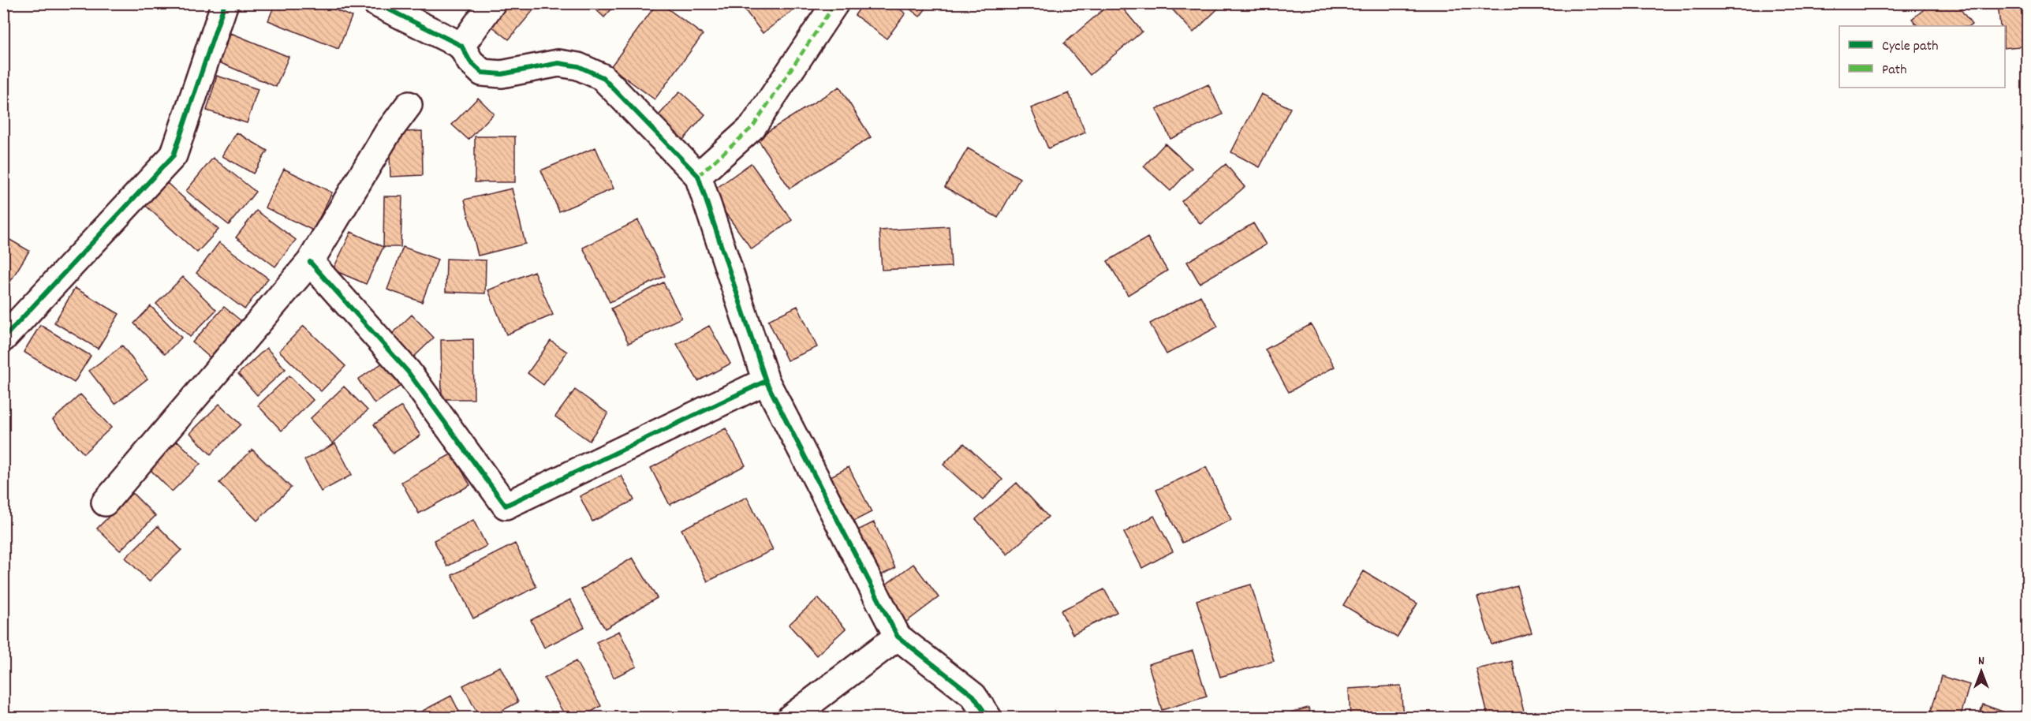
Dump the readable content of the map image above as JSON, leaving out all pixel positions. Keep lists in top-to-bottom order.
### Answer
{
  "legend": ["Cycle path", "Path"],
  "north": "top"
}
